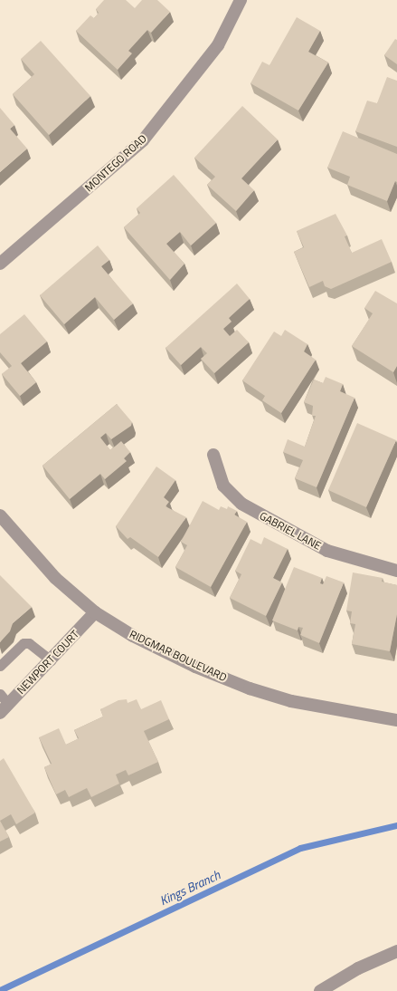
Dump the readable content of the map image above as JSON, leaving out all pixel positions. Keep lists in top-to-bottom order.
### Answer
{
  "streets": {
    "street": [
      "MONTEGO ROAD",
      "GABRIEL LANE",
      "RIDGMAR BOULEVARD",
      "NEWPORT COURT"
    ]
  },
  "crossings": [
    ["RIDGMAR BOULEVARD", "NEWPORT COURT"]
  ],
  "water": ["Kings Branch"]
}
